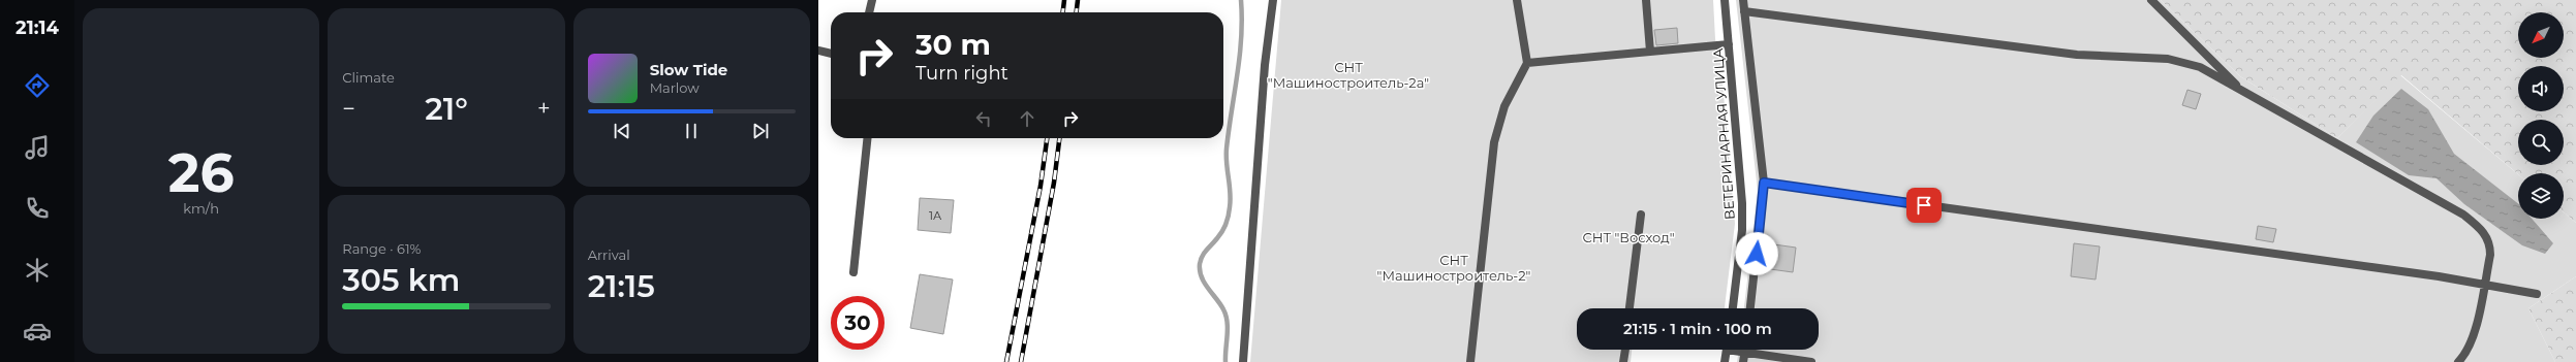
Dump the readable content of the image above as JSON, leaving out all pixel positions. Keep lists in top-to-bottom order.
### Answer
{
  "streets": {
    "street": ["ВЕТЕРИНАРНАЯ УЛИЦА"]
  },
  "parks": ["СНТ \"Машиностроитель-2а\"", "СНТ \"Восход\"", "СНТ \"Машиностроитель-2\""],
  "house_numbers": ["1А"],
  "north": "bottom left",
  "page": {
    "tabs": "21:14",
    "tile": [
      ["26", "km/h"],
      "Climate",
      ["Range · 61%", "305 km"],
      ["Arrival", "21:15"]
    ],
    "turn": ["30 m", "Turn right"],
    "song": ["Slow Tide", "Marlow"],
    "heat": ["−", "21°", "+"],
    "limit": "30",
    "trip": "21:15 · 1 min · 100 m"
  }
}
